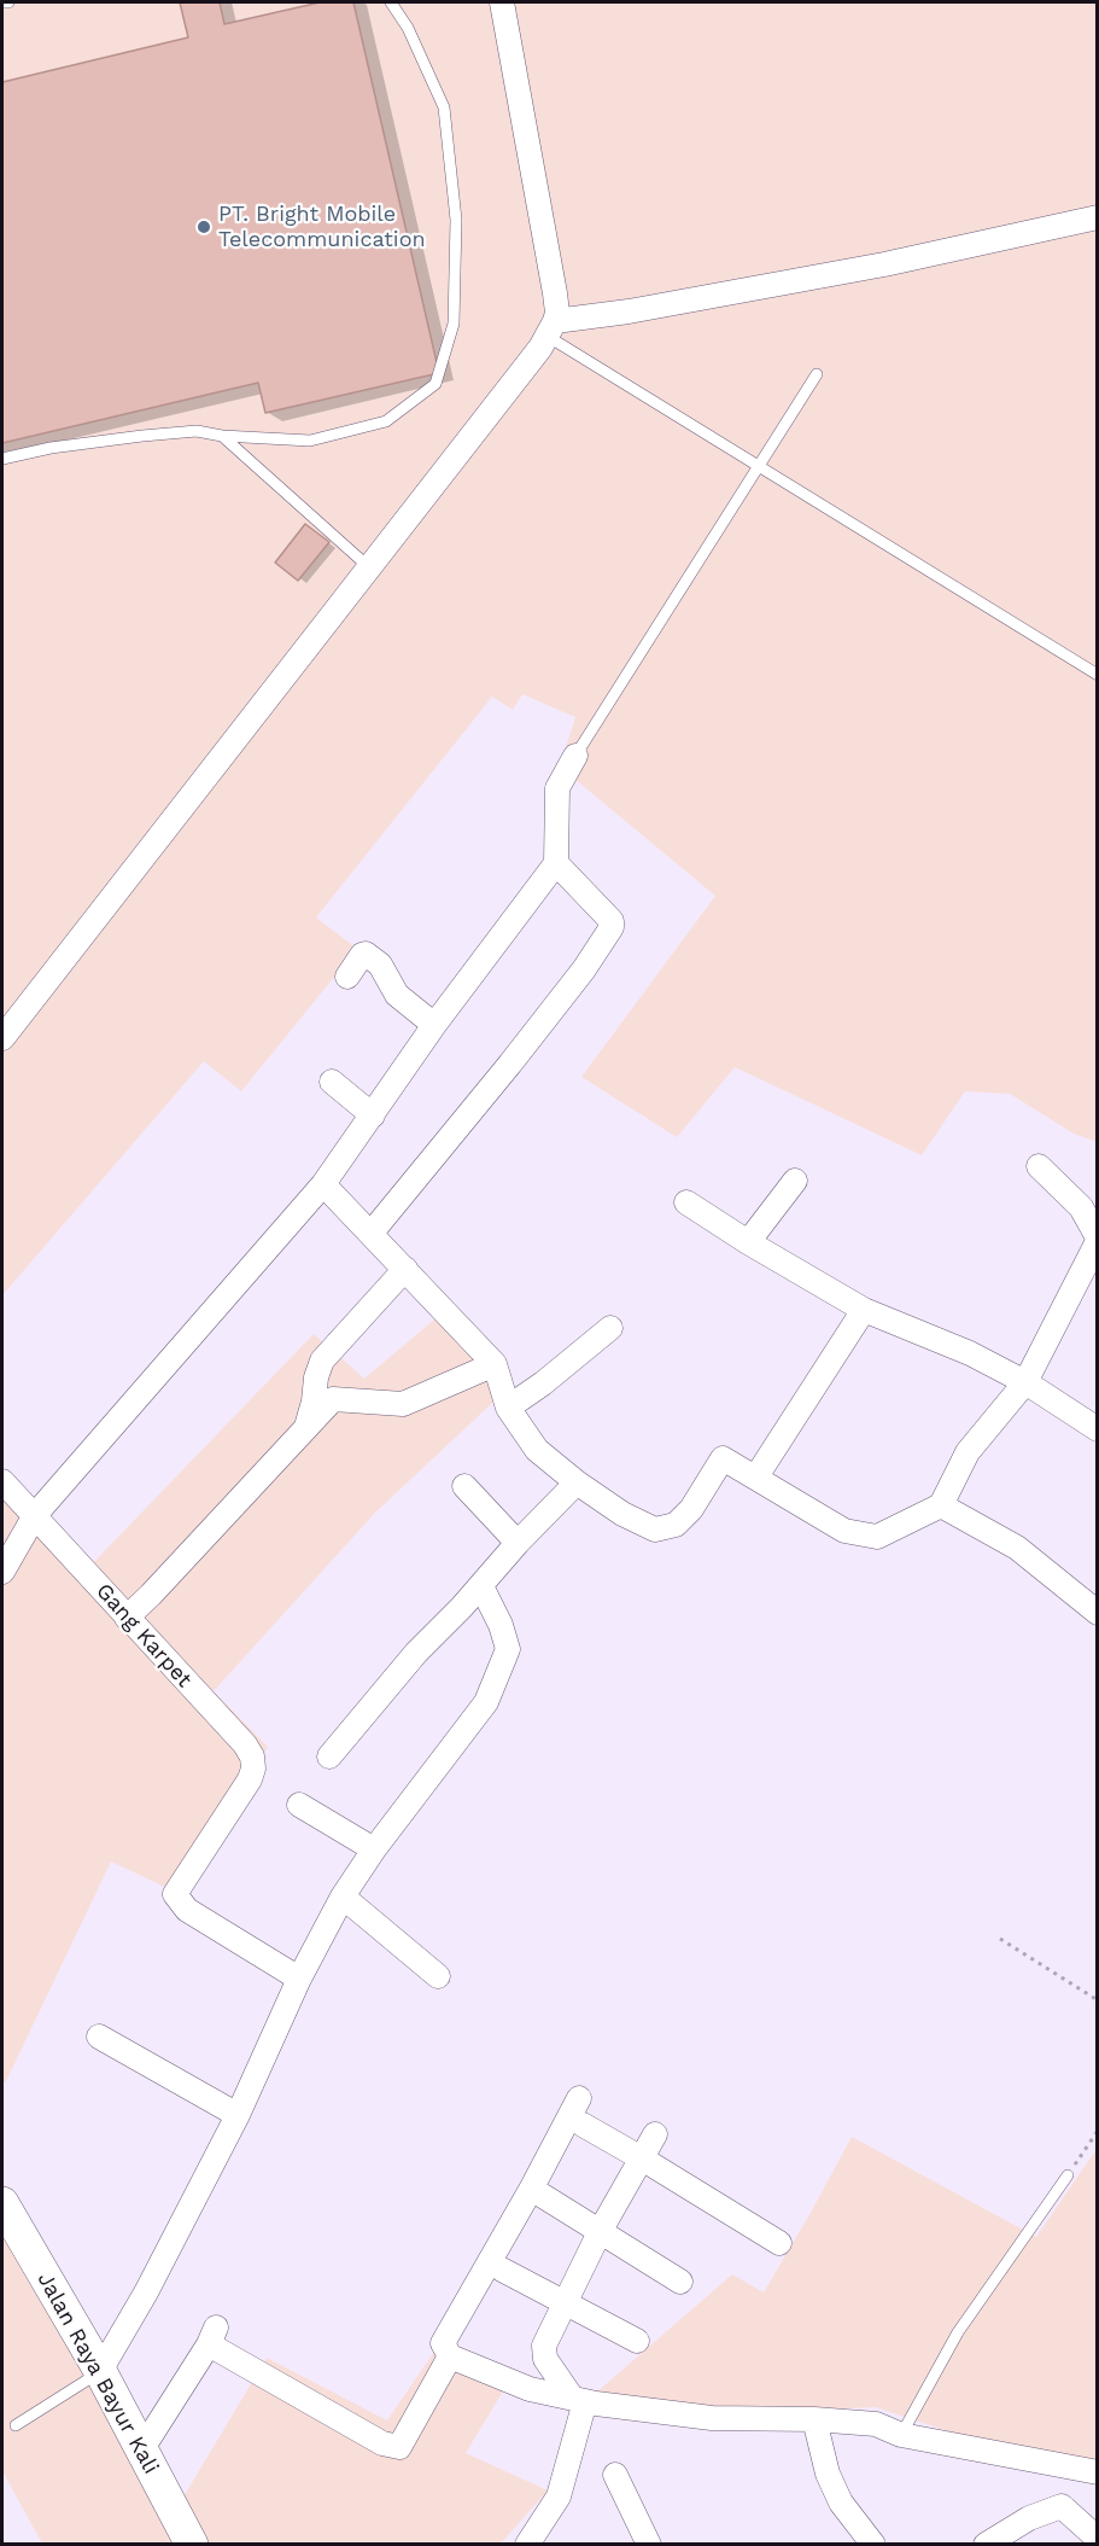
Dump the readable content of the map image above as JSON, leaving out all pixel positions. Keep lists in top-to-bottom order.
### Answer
{
  "streets": {
    "street": ["Gang Karpet", "Jalan Raya Bayur Kali"]
  },
  "places": ["PT. Bright Mobile Telecommunication"]
}
